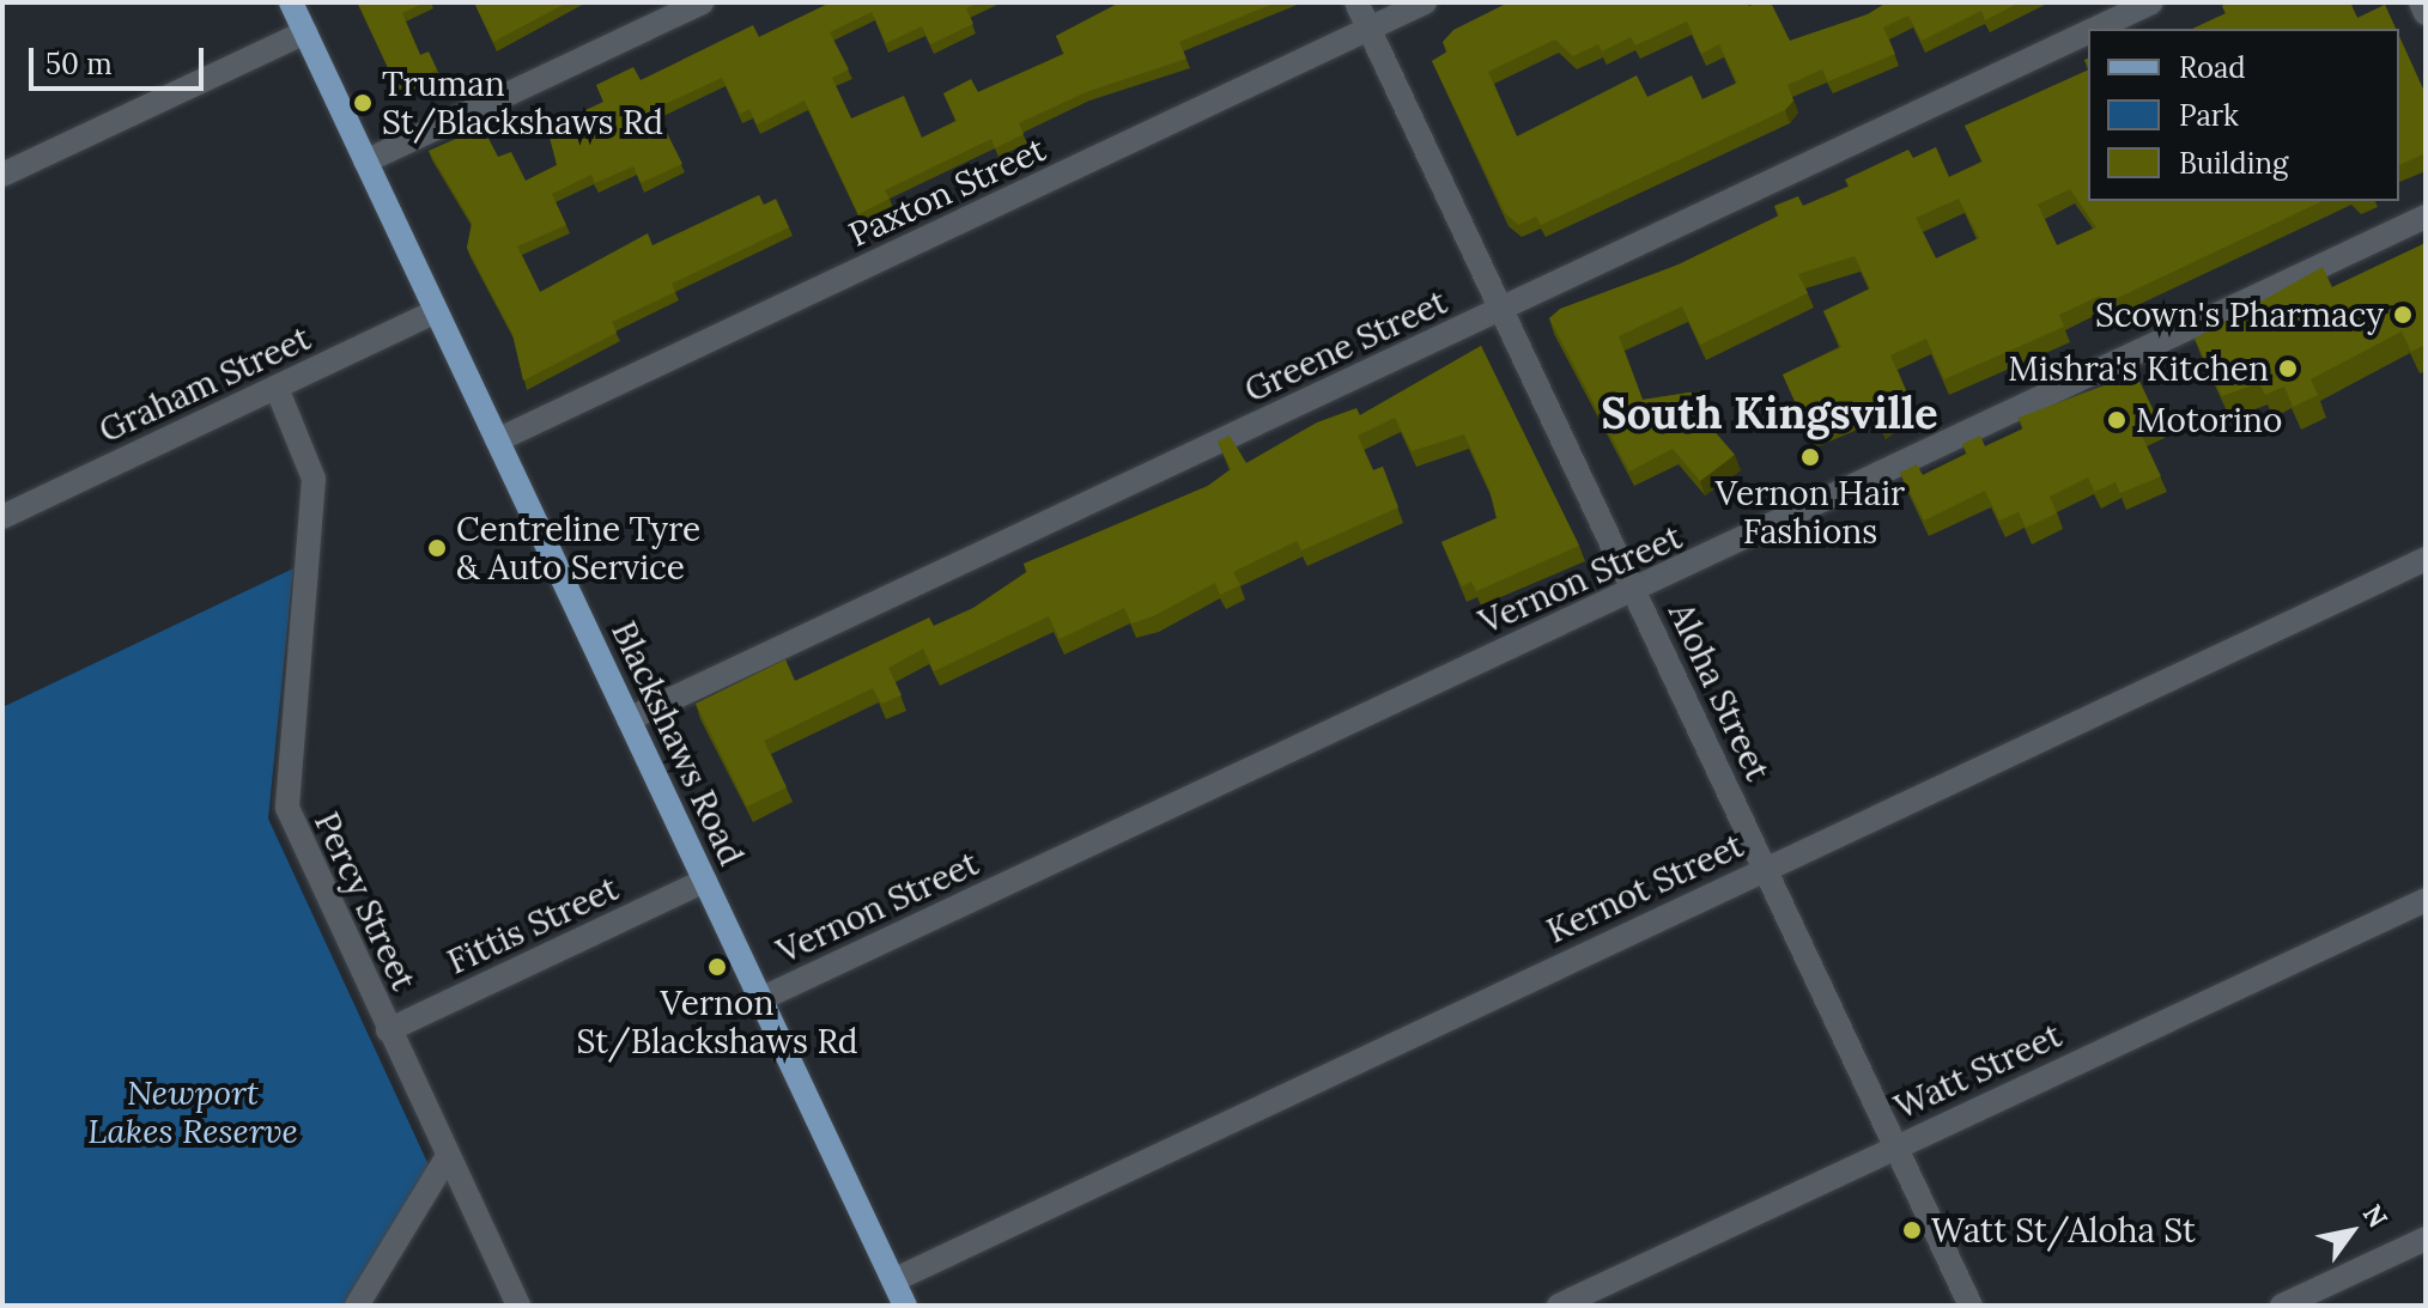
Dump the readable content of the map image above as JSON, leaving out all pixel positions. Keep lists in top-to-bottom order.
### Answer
{
  "streets": {
    "main road": ["Blackshaws Road"],
    "street": [
      "Paxton Street",
      "Greene Street",
      "Graham Street",
      "Vernon Street",
      "Aloha Street",
      "Kernot Street",
      "Percy Street",
      "Fittis Street",
      "Watt Street"
    ]
  },
  "crossings": [
    ["Paxton Street", "Aloha Street"],
    ["Paxton Street", "Blackshaws Road"],
    ["Greene Street", "Aloha Street"],
    ["Greene Street", "Blackshaws Road"],
    ["Graham Street", "Blackshaws Road"],
    ["Graham Street", "Percy Street"],
    ["Vernon Street", "Aloha Street"],
    ["Vernon Street", "Blackshaws Road"],
    ["Aloha Street", "Kernot Street"],
    ["Aloha Street", "Watt Street"],
    ["Blackshaws Road", "Kernot Street"],
    ["Blackshaws Road", "Fittis Street"],
    ["Percy Street", "Fittis Street"]
  ],
  "districts": ["South Kingsville"],
  "parks": ["Newport Lakes Reserve"],
  "places": [
    "Truman St/Blackshaws Rd",
    "Scown's Pharmacy",
    "Mishra's Kitchen",
    "Motorino",
    "Vernon Hair Fashions",
    "Centreline Tyre & Auto Service",
    "Vernon St/Blackshaws Rd",
    "Watt St/Aloha St"
  ],
  "legend": ["Road", "Park", "Building"],
  "scale_bar": "50 m",
  "north": "top right"
}
